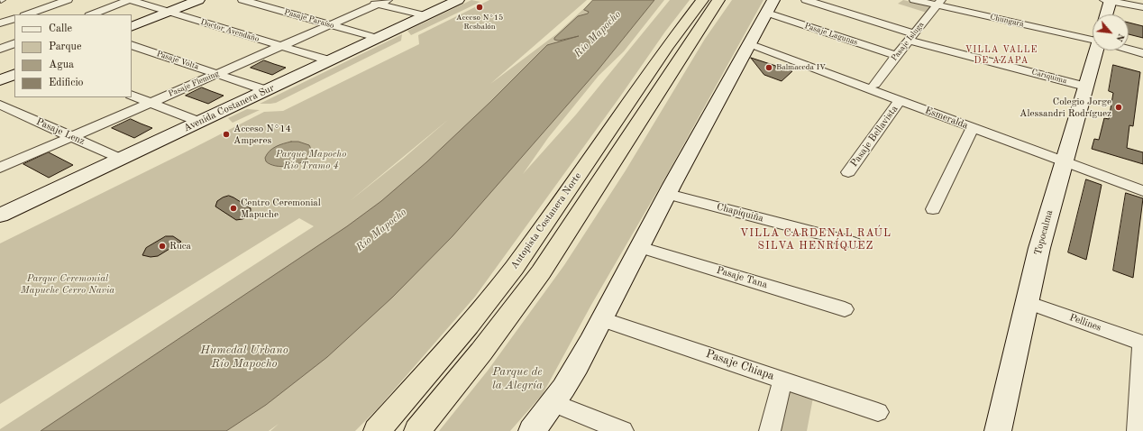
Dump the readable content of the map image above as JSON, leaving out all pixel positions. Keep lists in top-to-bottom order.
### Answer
{
  "streets": {
    "highway": ["Autopista Costanera Norte"],
    "street": [
      "Pasaje Paraíso",
      "Chungará",
      "Doctor Avendaño",
      "Pasaje Lagunas",
      "Pasaje Isluga",
      "Pasaje Volta",
      "Cariquima",
      "Pasaje Fleming",
      "Avenida Costanera Sur",
      "Esmeralda",
      "Pasaje Lenz",
      "Pasaje Bellavista",
      "Chapiquiña",
      "Topocalma",
      "Pasaje Tana",
      "Pellines",
      "Pasaje Chiapa"
    ]
  },
  "crossings": [
    ["Pasaje Paraíso", "Pasaje Fleming"],
    ["Pasaje Paraíso", "Avenida Costanera Sur"],
    ["Chungará", "Pasaje Isluga"],
    ["Doctor Avendaño", "Pasaje Fleming"],
    ["Doctor Avendaño", "Avenida Costanera Sur"],
    ["Pasaje Lagunas", "Pasaje Isluga"],
    ["Pasaje Isluga", "Cariquima"],
    ["Pasaje Isluga", "Esmeralda"],
    ["Pasaje Volta", "Pasaje Fleming"],
    ["Pasaje Volta", "Avenida Costanera Sur"],
    ["Cariquima", "Topocalma"],
    ["Pasaje Fleming", "Pasaje Lenz"],
    ["Avenida Costanera Sur", "Pasaje Lenz"],
    ["Esmeralda", "Pasaje Bellavista"],
    ["Esmeralda", "Topocalma"],
    ["Topocalma", "Pellines"]
  ],
  "districts": ["VILLA VALLE DE AZAPA", "VILLA CARDENAL RAÚL SILVA HENRÍQUEZ"],
  "water": ["Río Mapocho"],
  "parks": [
    "Parque Mapocho Río Tramo 4",
    "Parque Ceremonial Mapuche Cerro Navia",
    "Humedal Urbano Río Mapocho",
    "Parque de la Alegría"
  ],
  "places": [
    "Acceso N°15 Resbalón",
    "Balmaceda IV",
    "Colegio Jorge Alessandri Rodríguez",
    "Acceso N°14 Amperes",
    "Centro Ceremonial Mapuche",
    "Ruca"
  ],
  "legend": [
    "Calle",
    "Parque",
    "Agua",
    "Edificio"
  ],
  "north": "bottom right"
}
